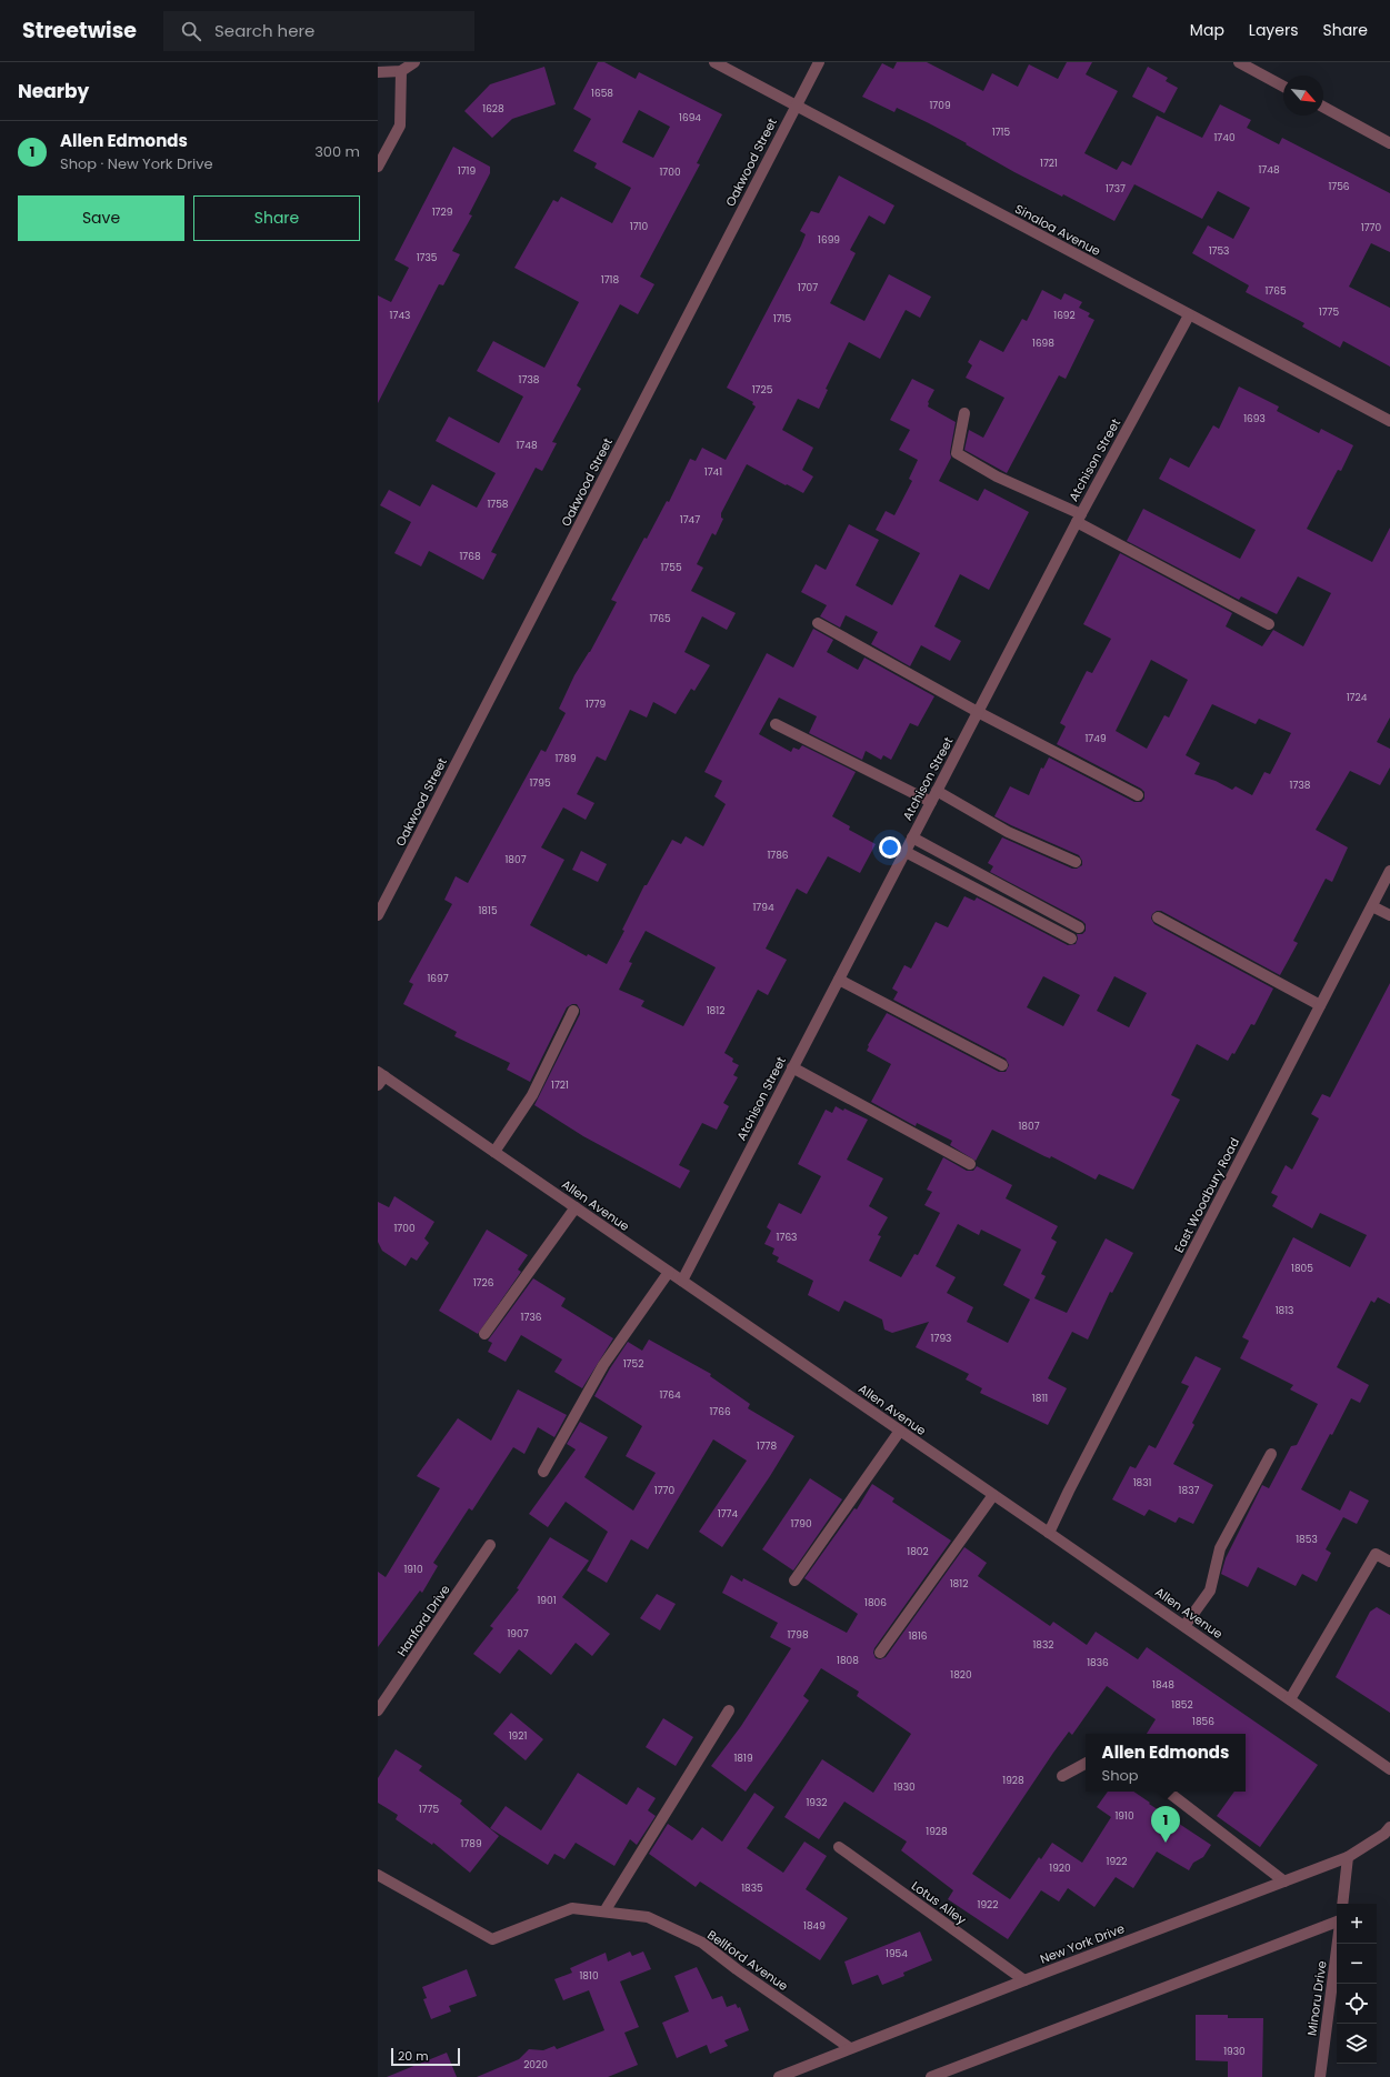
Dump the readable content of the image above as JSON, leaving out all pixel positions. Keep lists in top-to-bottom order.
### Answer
{
  "streets": {
    "street": [
      "Oakwood Street",
      "Sinaloa Avenue",
      "Atchison Street",
      "East Woodbury Road",
      "Allen Avenue",
      "Hanford Drive",
      "Lotus Alley",
      "New York Drive",
      "Bellford Avenue",
      "Minoru Drive"
    ]
  },
  "crossings": [
    ["Oakwood Street", "Sinaloa Avenue"],
    ["Sinaloa Avenue", "Atchison Street"],
    ["Atchison Street", "Allen Avenue"],
    ["East Woodbury Road", "Allen Avenue"],
    ["Lotus Alley", "New York Drive"],
    ["New York Drive", "Bellford Avenue"]
  ],
  "house_numbers": [
    "1658",
    "1709",
    "1628",
    "1694",
    "1715",
    "1740",
    "1721",
    "1748",
    "1719",
    "1700",
    "1756",
    "1737",
    "1729",
    "1710",
    "1770",
    "1699",
    "1753",
    "1735",
    "1718",
    "1707",
    "1765",
    "1775",
    "1743",
    "1692",
    "1715",
    "1698",
    "1738",
    "1725",
    "1693",
    "1748",
    "1741",
    "1758",
    "1747",
    "1768",
    "1755",
    "1765",
    "1724",
    "1779",
    "1749",
    "1789",
    "1795",
    "1738",
    "1786",
    "1807",
    "1794",
    "1815",
    "1697",
    "1812",
    "1721",
    "1807",
    "1700",
    "1763",
    "1805",
    "1726",
    "1813",
    "1736",
    "1793",
    "1752",
    "1764",
    "1811",
    "1766",
    "1778",
    "1831",
    "1770",
    "1837",
    "1774",
    "1790",
    "1853",
    "1802",
    "1910",
    "1812",
    "1901",
    "1806",
    "1907",
    "1798",
    "1816",
    "1832",
    "1808",
    "1836",
    "1820",
    "1848",
    "1852",
    "1856",
    "1921",
    "1819",
    "1928",
    "1930",
    "1932",
    "1775",
    "1910",
    "1928",
    "1789",
    "1922",
    "1920",
    "1835",
    "1922",
    "1849",
    "1954",
    "1810",
    "1930",
    "2020"
  ],
  "scale_bar": "20 m",
  "north": "bottom right",
  "page": {
    "header": "Streetwise",
    "search": "Search here",
    "nav": ["Map", "Layers", "Share"],
    "heading": "Nearby",
    "list": [
      {
        "mark": "1",
        "name": "Allen Edmonds",
        "note": "Shop · New York Drive",
        "value": "300 m"
      }
    ],
    "buttons": ["Save", "Share"],
    "popup": ["Allen Edmonds", "Shop"],
    "pins": "1",
    "map_buttons": ["+", "−"],
    "scale": "20 m"
  }
}
